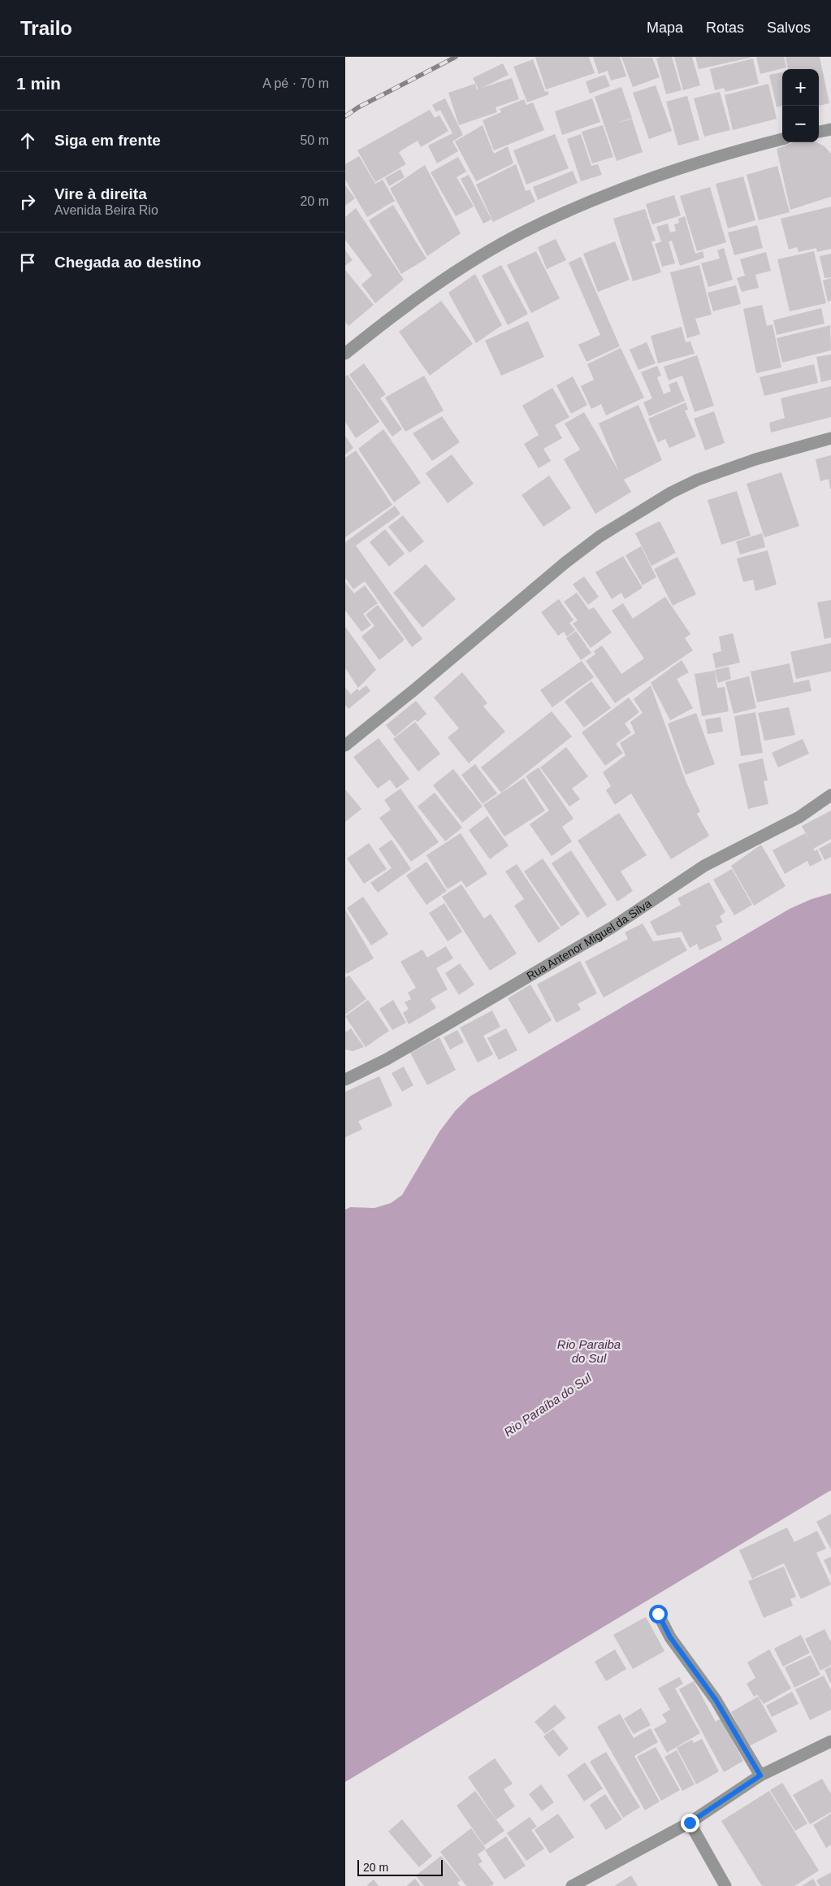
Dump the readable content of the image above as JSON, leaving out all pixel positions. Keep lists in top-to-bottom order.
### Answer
{
  "streets": {
    "street": ["Rua Antenor Miguel da Silva"]
  },
  "water": ["Rio Paraiba do Sul", "Rio Paraíba do Sul"],
  "scale_bar": "20 m",
  "page": {
    "header": "Trailo",
    "nav": ["Mapa", "Rotas", "Salvos"],
    "heading": ["1 min", "A pé · 70 m"],
    "map_buttons": ["+", "−"],
    "list": [
      ["Siga em frente", "50 m"],
      ["Vire à direita", "Avenida Beira Rio", "20 m"],
      "Chegada ao destino"
    ],
    "scale": "20 m"
  }
}
